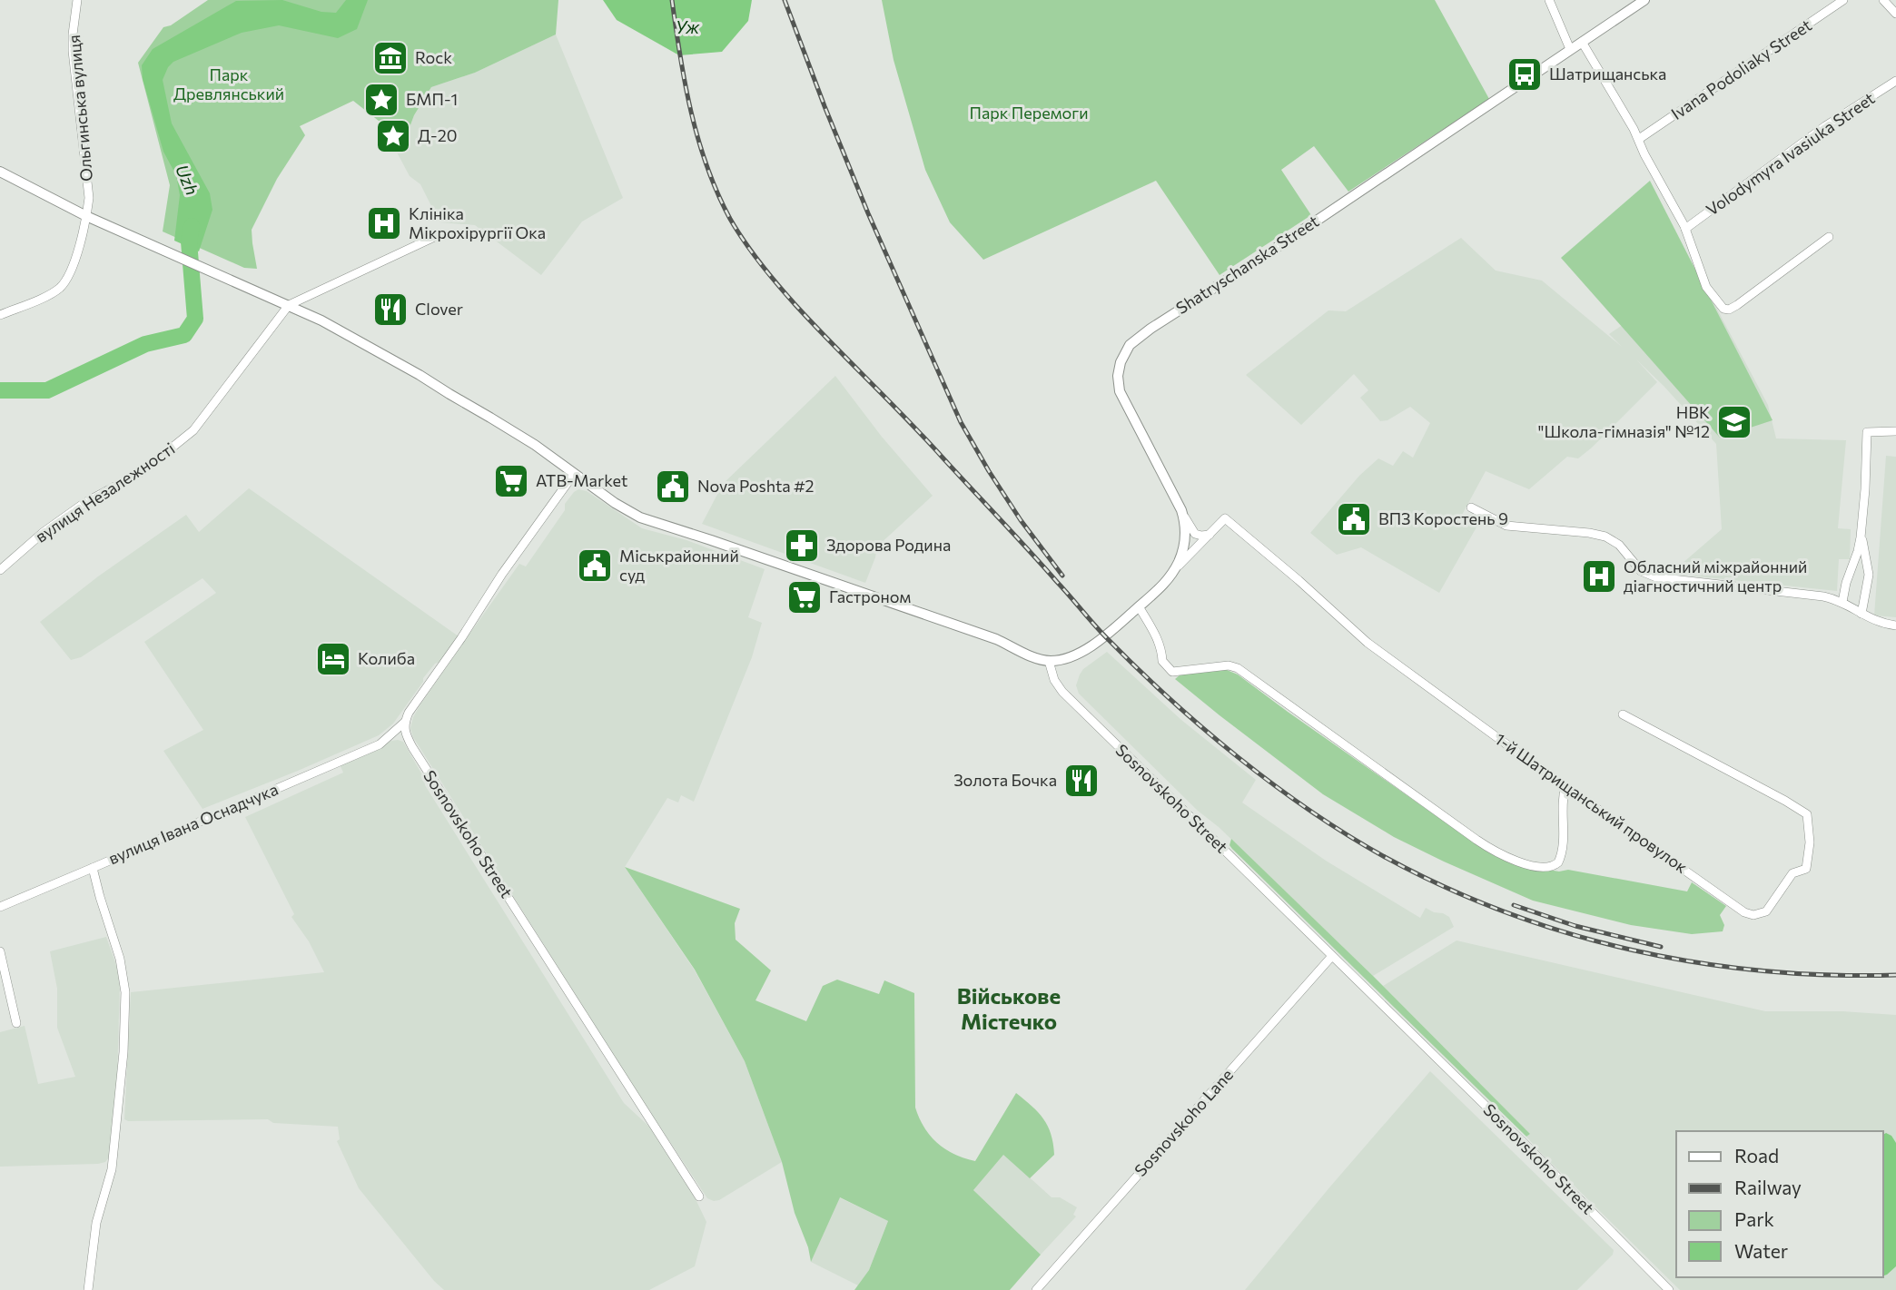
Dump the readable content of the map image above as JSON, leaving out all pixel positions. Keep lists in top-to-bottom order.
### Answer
{
  "streets": {
    "street": [
      "Ivana Podoliaky Street",
      "Ольгинська вулиця",
      "Volodymyra Ivasiuka Street",
      "Shatryschanska Street",
      "вулиця Незалежності",
      "Sosnovskoho Street",
      "1-й Шатрищанський провулок",
      "вулиця Івана Оснадчука",
      "Sosnovskoho Lane"
    ]
  },
  "crossings": [
    ["Shatryschanska Street", "Sosnovskoho Street"],
    ["Shatryschanska Street", "1-й Шатрищанський провулок"],
    ["Sosnovskoho Street", "вулиця Івана Оснадчука"],
    ["Sosnovskoho Street", "Sosnovskoho Lane"]
  ],
  "districts": ["Військове Містечко"],
  "water": ["Уж", "Uzh"],
  "parks": ["Парк Древлянський", "Парк Перемоги"],
  "places": {
    "museum": ["Rock"],
    "bus stop": ["Шатрищанська"],
    "place": ["БМП-1", "Д-20"],
    "hospital": ["Клініка Мікрохірургії Ока", "Обласний міжрайонний діагностичний центр"],
    "restaurant": ["Clover", "Золота Бочка"],
    "school or university": ["НВК \"Школа-гімназія\" №12"],
    "supermarket": ["ATB-Market", "Гастроном"],
    "public building": ["Nova Poshta #2", "ВПЗ Коростень 9", "Міськрайонний суд"],
    "pharmacy": ["Здорова Родина"],
    "hotel": ["Колиба"]
  },
  "legend": [
    "Road",
    "Railway",
    "Park",
    "Water"
  ]
}
